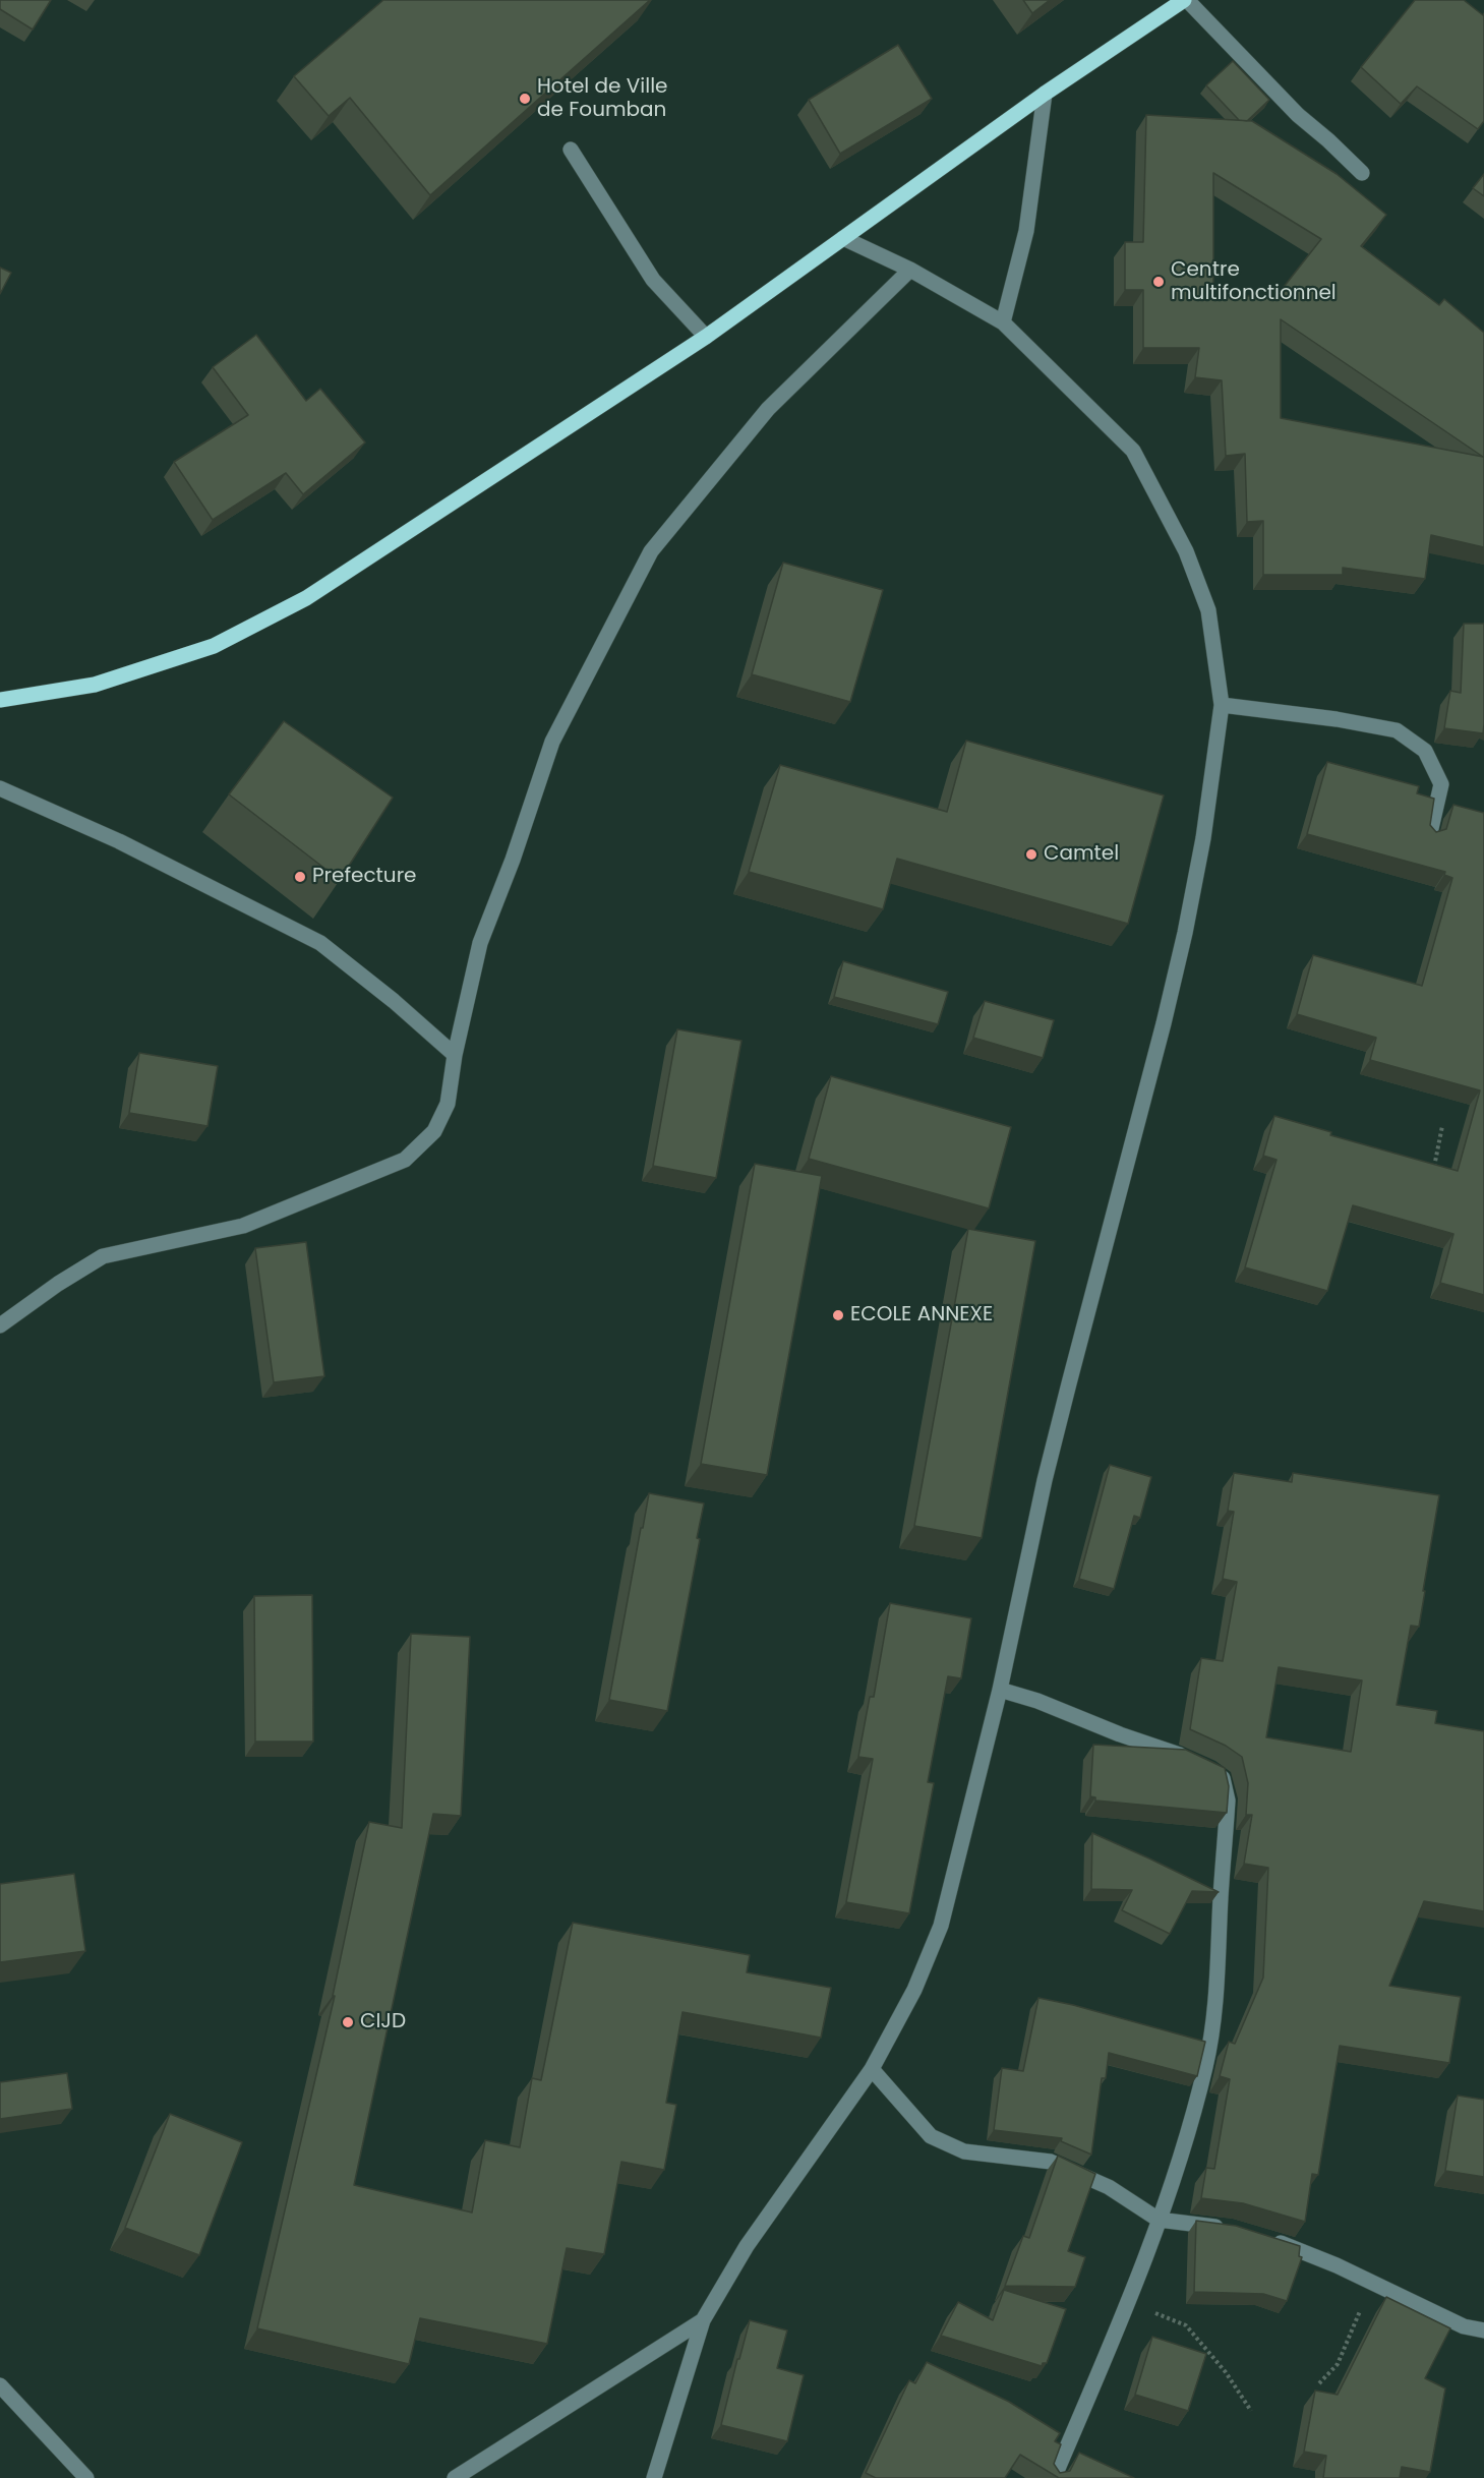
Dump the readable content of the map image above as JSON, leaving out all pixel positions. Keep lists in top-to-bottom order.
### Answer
{
  "places": [
    "Hotel de Ville de Foumban",
    "Centre multifonctionnel",
    "Camtel",
    "Prefecture",
    "ECOLE ANNEXE",
    "CIJD"
  ]
}
